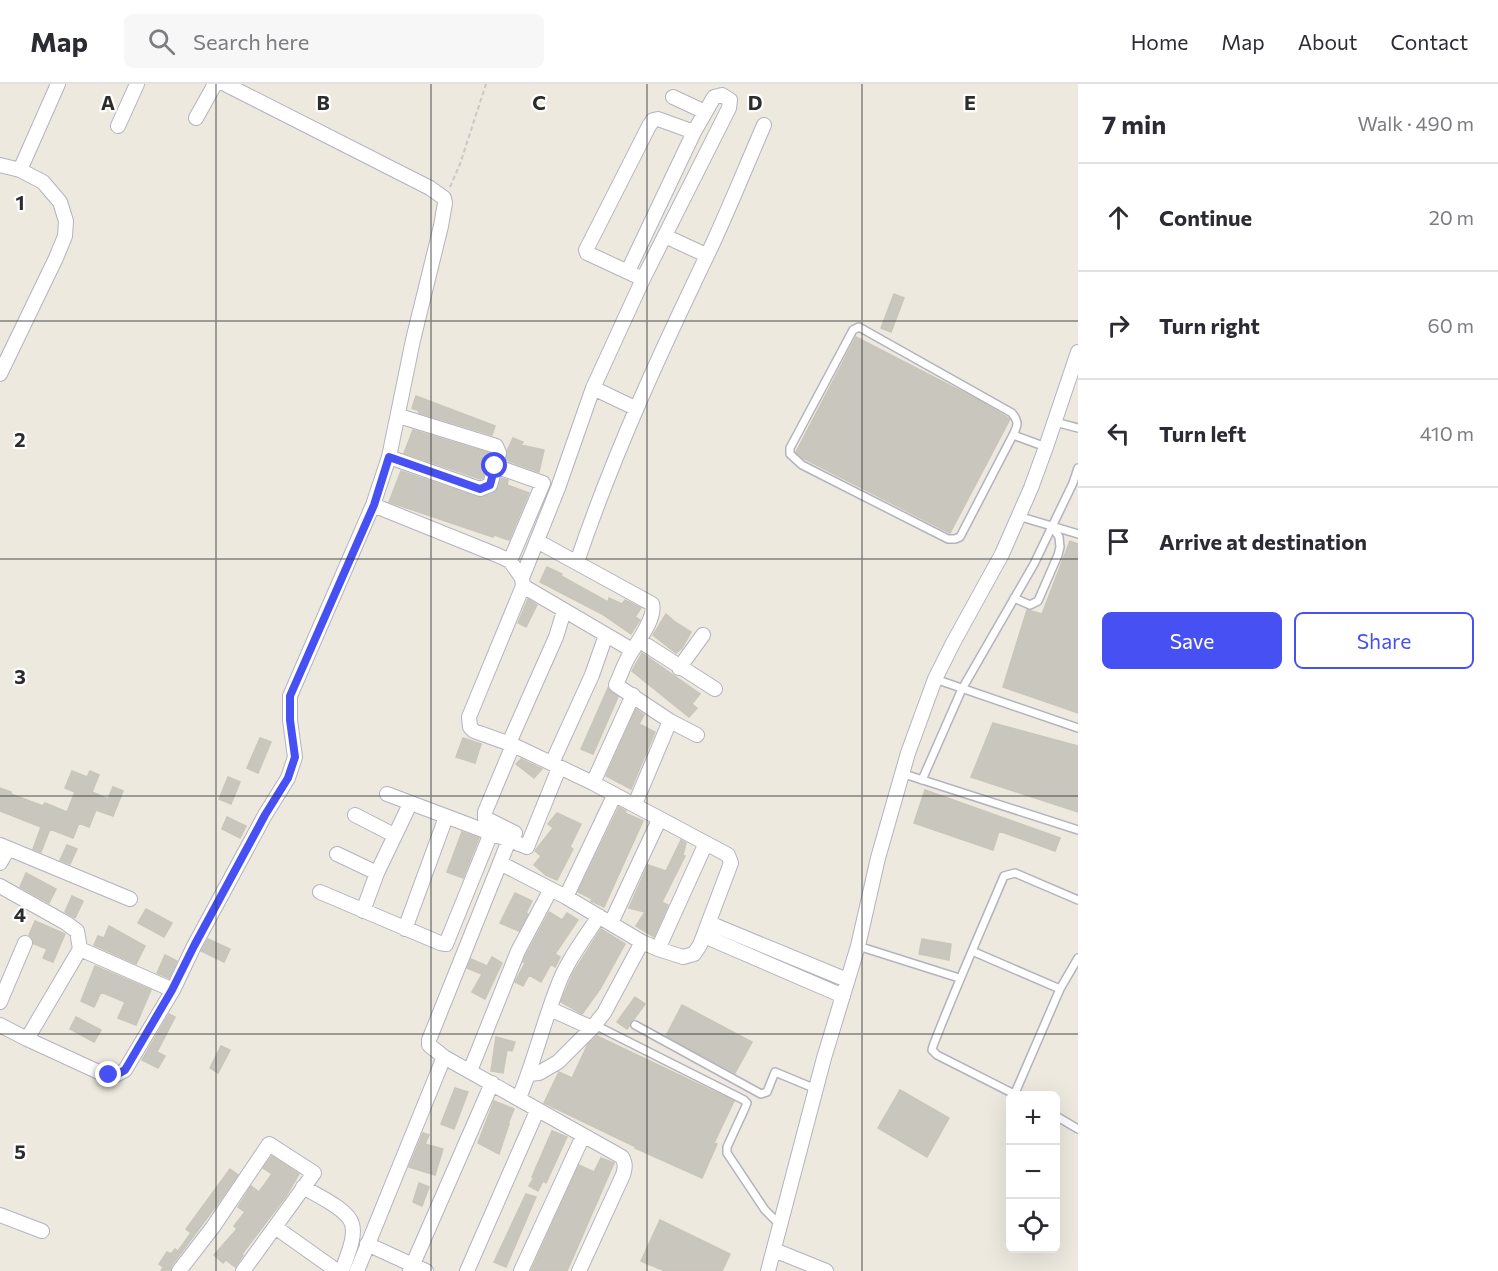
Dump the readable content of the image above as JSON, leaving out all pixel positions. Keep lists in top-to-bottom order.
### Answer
{
  "page": {
    "header": "Map",
    "search": "Search here",
    "nav": [
      "Home",
      "Map",
      "About",
      "Contact"
    ],
    "heading": ["7 min", "Walk · 490 m"],
    "list": [
      ["Continue", "20 m"],
      ["Turn right", "60 m"],
      ["Turn left", "410 m"],
      "Arrive at destination"
    ],
    "buttons": ["Save", "Share"],
    "map_buttons": ["+", "−"]
  },
  "grid": {
    "columns": [
      "A",
      "B",
      "C",
      "D",
      "E"
    ],
    "rows": [
      "1",
      "2",
      "3",
      "4",
      "5"
    ]
  }
}
